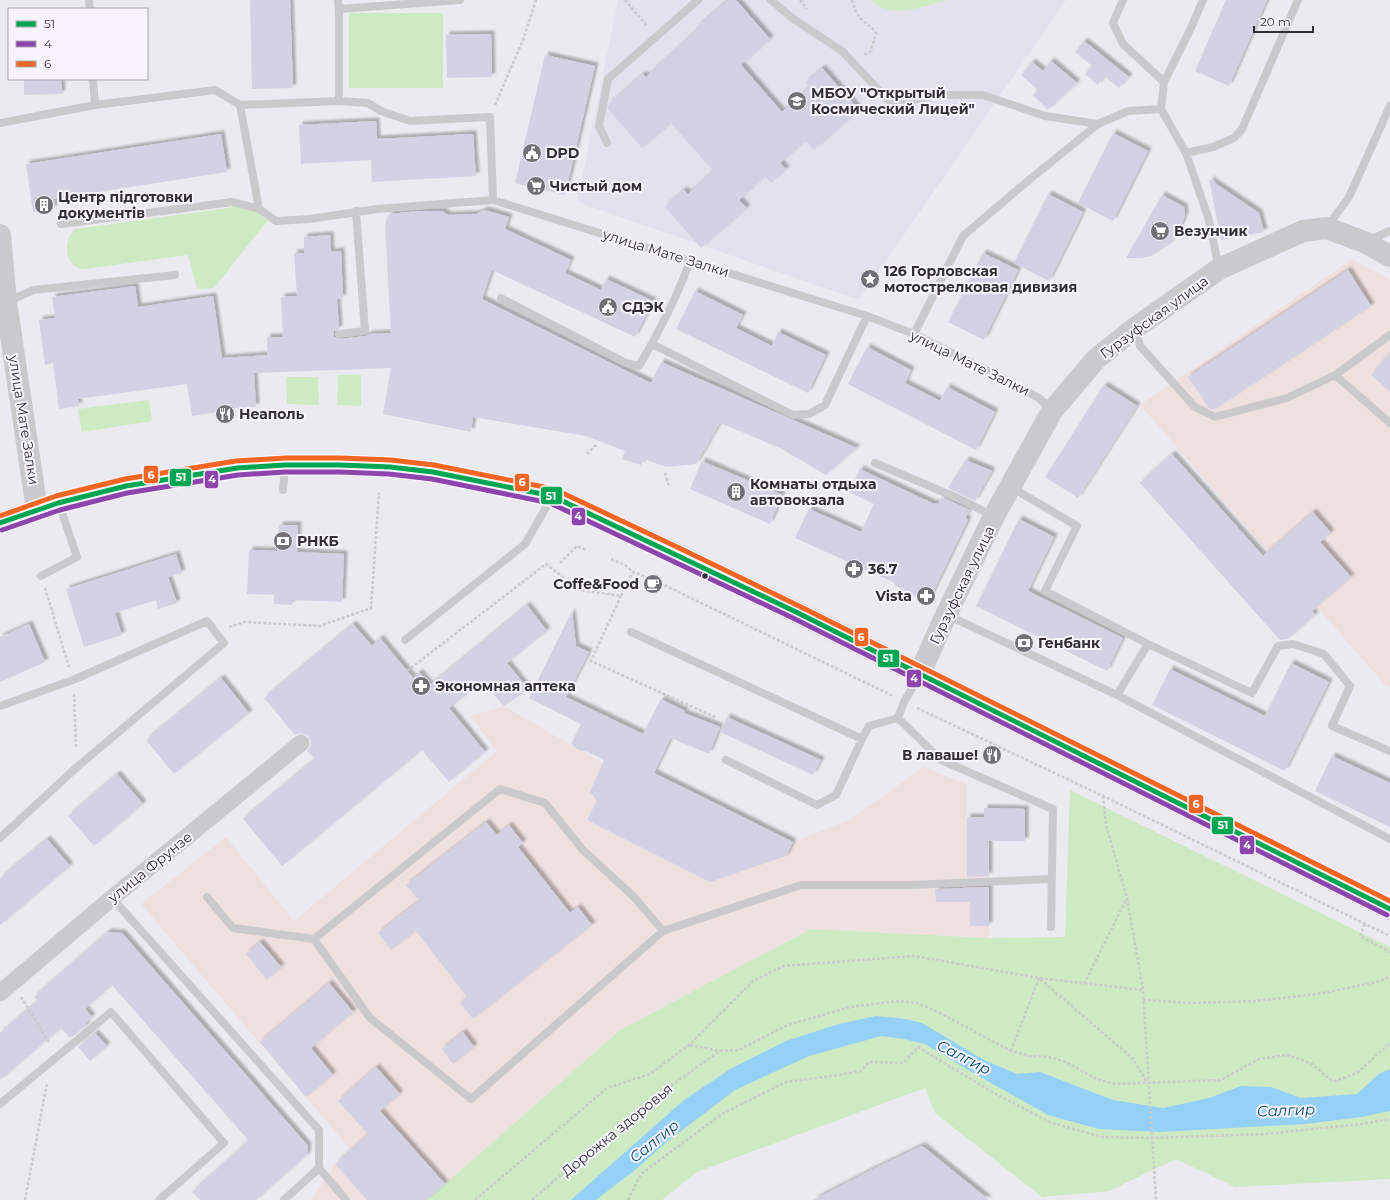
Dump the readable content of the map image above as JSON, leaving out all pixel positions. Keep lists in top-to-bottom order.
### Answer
{
  "streets": {
    "main road": ["улица Мате Залки", "Гурзуфская улица"],
    "street": ["улица Фрунзе"],
    "path": ["Дорожка здоровья"]
  },
  "crossings": [
    ["улица Мате Залки", "Гурзуфская улица"]
  ],
  "water": ["Салгир"],
  "places": {
    "school or university": ["МБОУ \"Открытый Космический Лицей\""],
    "public building": ["DPD", "СДЭК"],
    "supermarket": ["Чистый дом", "Везунчик"],
    "building": ["Центр підготовки документів", "Комнаты отдыха автовокзала"],
    "place": ["126 Горловская мотострелковая дивизия"],
    "restaurant": ["Неаполь", "В лаваше!"],
    "bank": ["РНКБ", "Генбанк"],
    "pharmacy": ["36.7", "Vista", "Экономная аптека"],
    "cafe": ["Coffe&Food"]
  },
  "lines": ["transit line 6", "transit line 51", "transit line 4"],
  "legend": ["51", "4", "6"],
  "scale_bar": "20 m"
}
